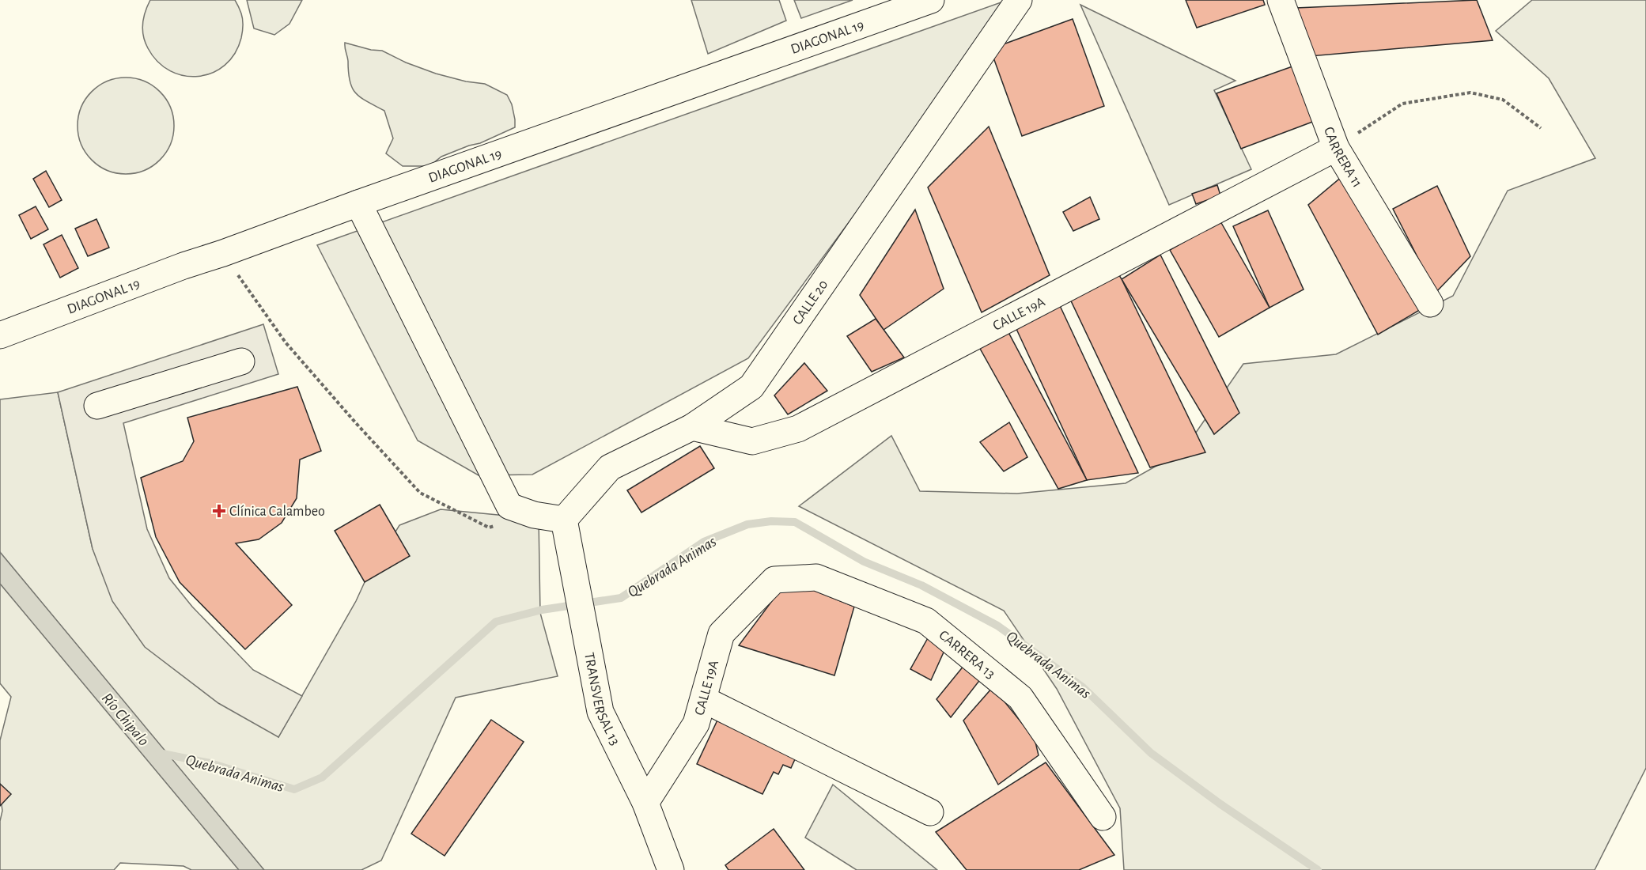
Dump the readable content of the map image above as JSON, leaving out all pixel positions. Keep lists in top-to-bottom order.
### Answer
{
  "streets": {
    "street": [
      "DIAGONAL 19",
      "CARRERA 11",
      "CALLE 20",
      "CALLE 19A",
      "CARRERA 13",
      "TRANSVERSAL 13"
    ]
  },
  "crossings": [
    ["CARRERA 11", "CALLE 19A"],
    ["CALLE 20", "CALLE 19A"],
    ["CALLE 20", "TRANSVERSAL 13"],
    ["CALLE 19A", "CARRERA 13"],
    ["CALLE 19A", "TRANSVERSAL 13"]
  ],
  "water": ["Quebrada Animas", "Río Chipalo"],
  "places": {
    "health": ["Clínica Calambeo"]
  }
}
